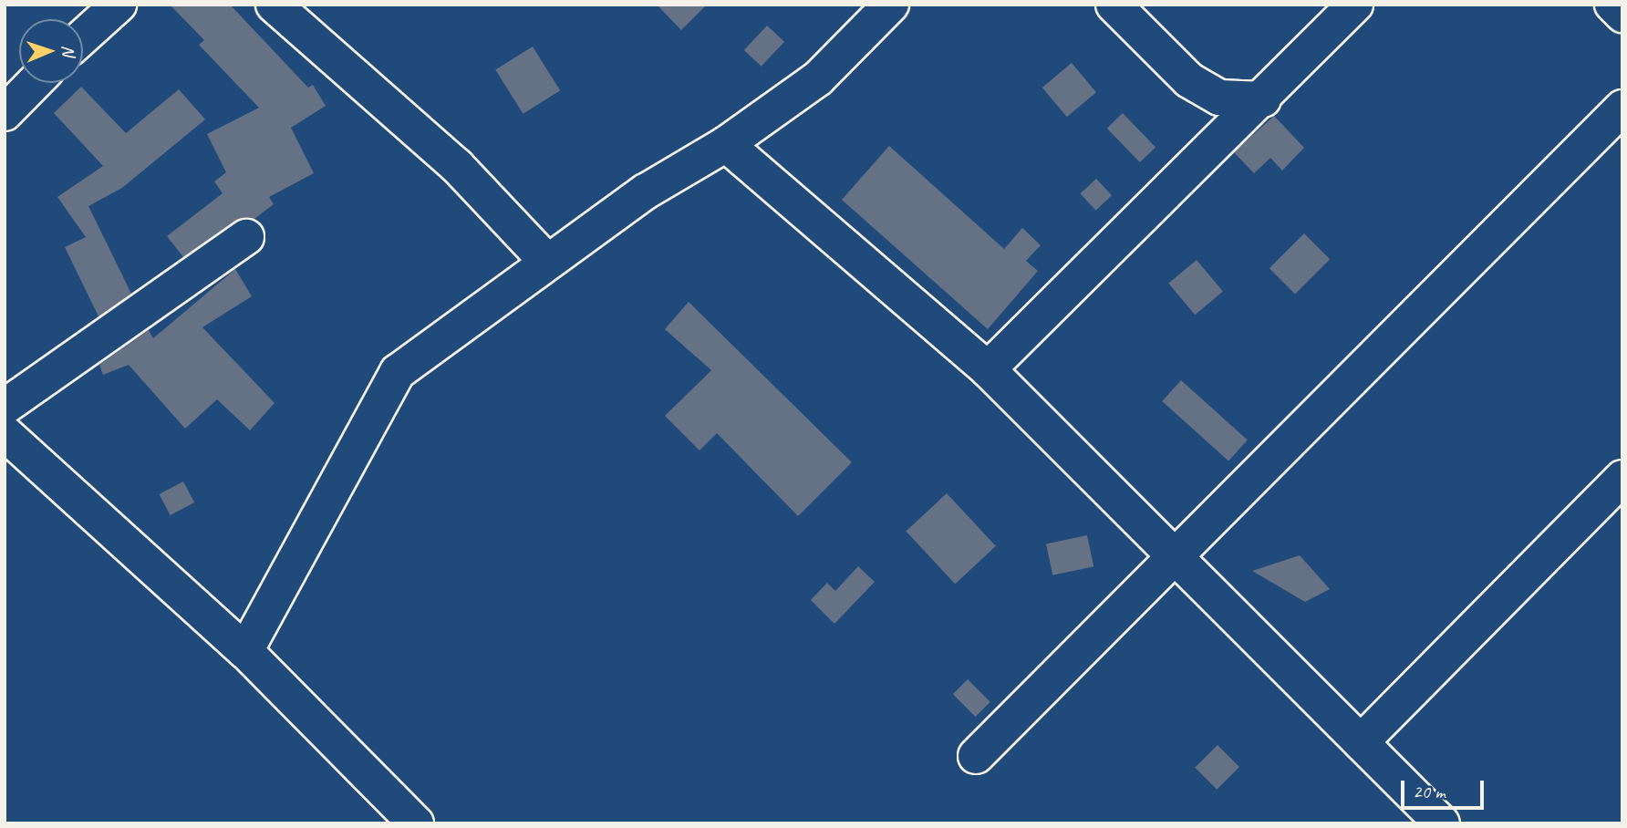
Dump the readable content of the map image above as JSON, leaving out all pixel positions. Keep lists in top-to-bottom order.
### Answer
{
  "scale_bar": "20 m",
  "north": "right"
}
